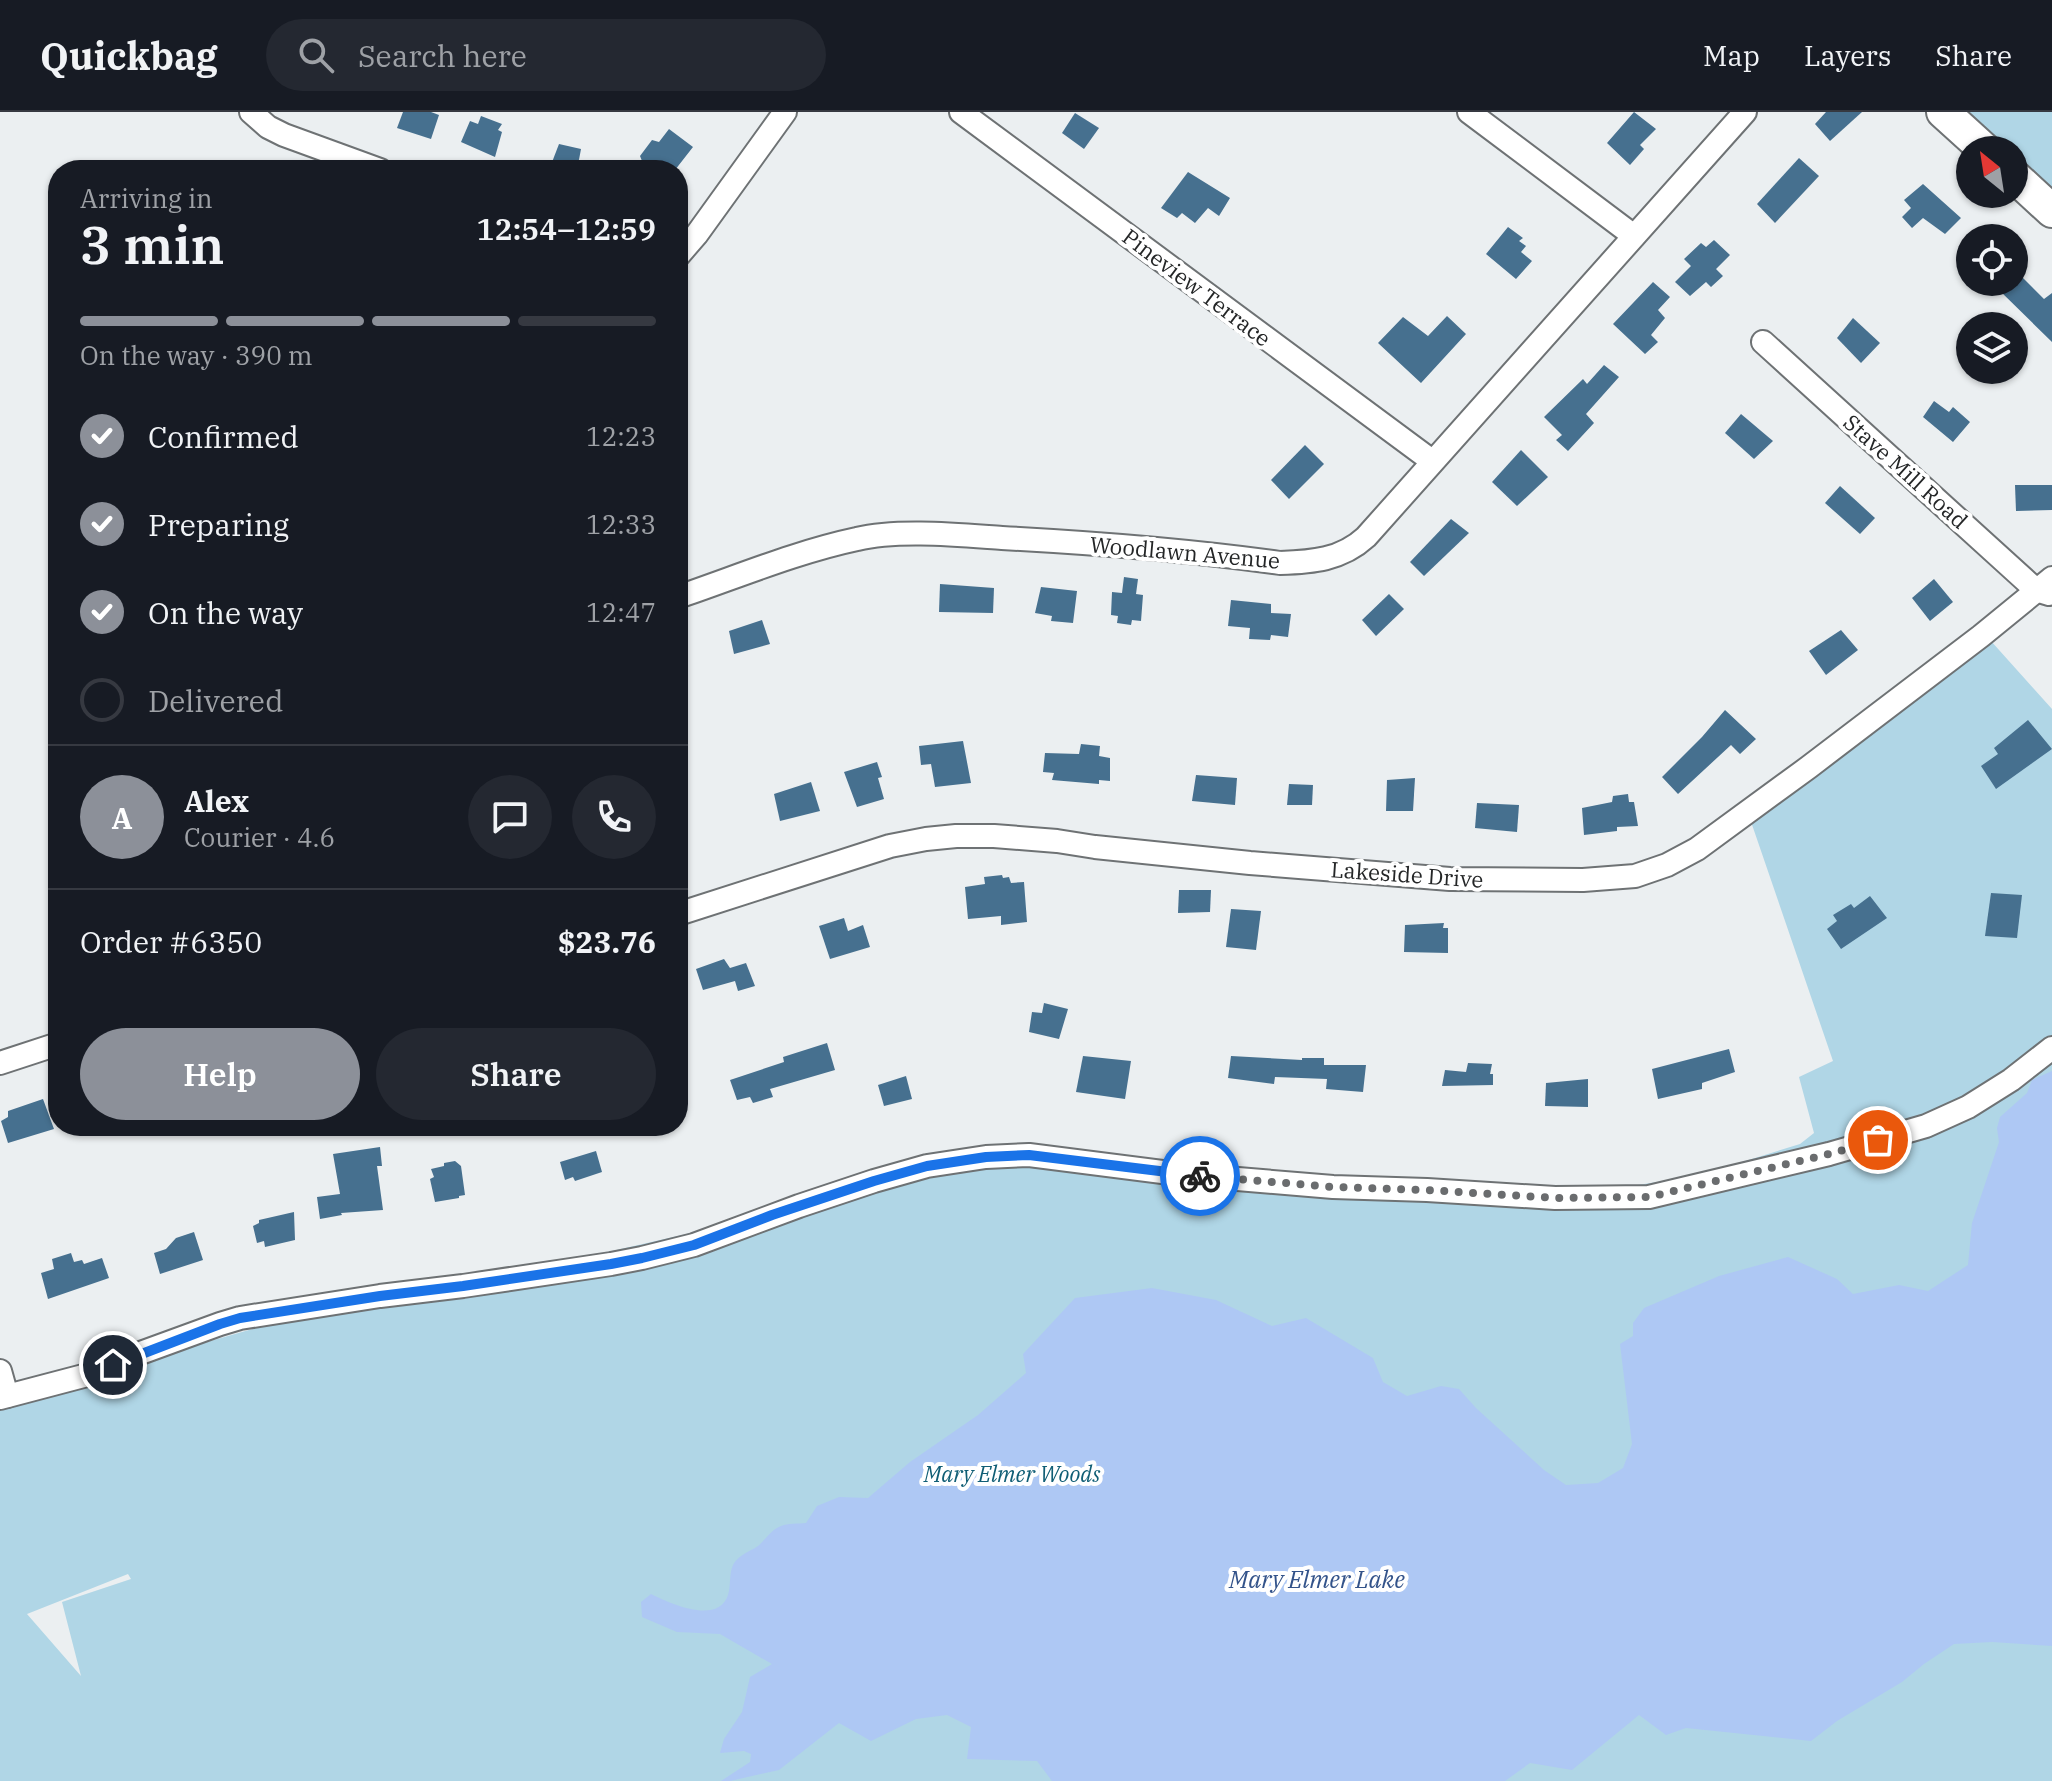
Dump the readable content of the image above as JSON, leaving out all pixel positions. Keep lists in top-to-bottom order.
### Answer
{
  "streets": {
    "street": [
      "Pineview Terrace",
      "Stave Mill Road",
      "Woodlawn Avenue",
      "Lakeside Drive"
    ]
  },
  "crossings": [
    ["Pineview Terrace", "Woodlawn Avenue"],
    ["Stave Mill Road", "Lakeside Drive"]
  ],
  "water": ["Mary Elmer Lake"],
  "parks": ["Mary Elmer Woods"],
  "north": "top left",
  "page": {
    "header": "Quickbag",
    "search": "Search here",
    "nav": ["Map", "Layers", "Share"],
    "heading": ["3 min", "Arriving in", "12:54–12:59"],
    "panel": [
      "Alex",
      "Courier · 4.6",
      "Order #6350",
      "$23.76"
    ],
    "bar": "On the way · 390 m",
    "list": [
      ["Confirmed", "12:23"],
      ["Preparing", "12:33"],
      ["On the way", "12:47"],
      "Delivered"
    ],
    "round": "A",
    "buttons": ["Help", "Share"]
  }
}
